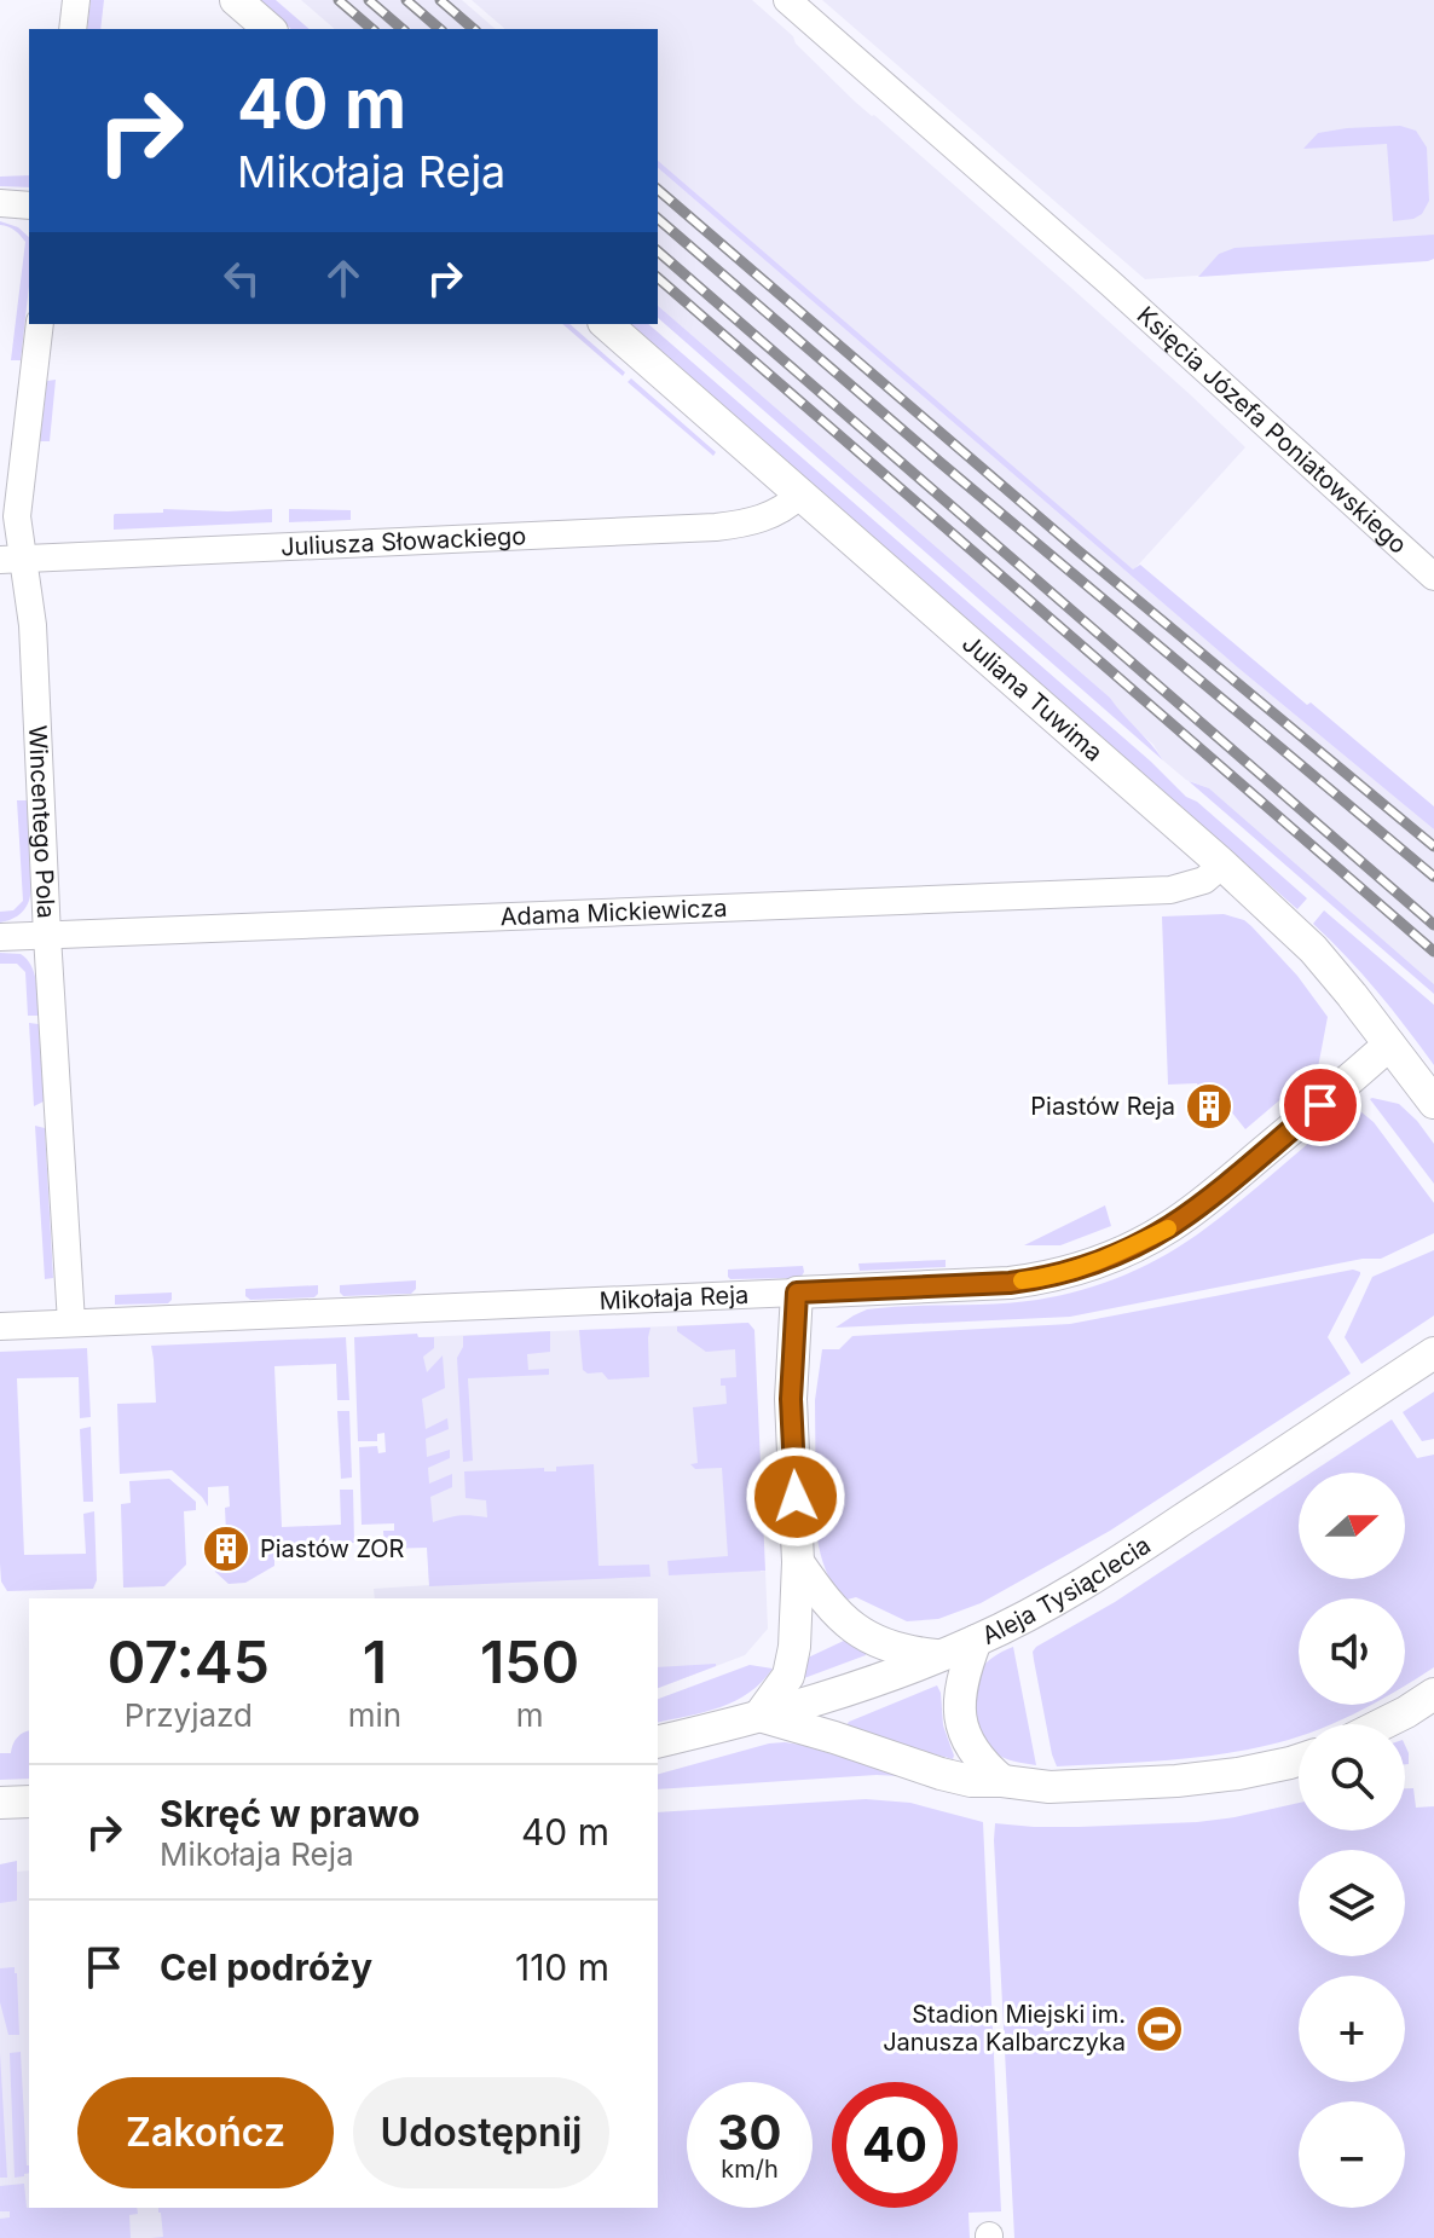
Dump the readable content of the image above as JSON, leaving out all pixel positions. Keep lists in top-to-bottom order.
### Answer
{
  "streets": {
    "street": [
      "Księcia Józefa Poniatowskiego",
      "Juliusza Słowackiego",
      "Juliana Tuwima",
      "Wincentego Pola",
      "Adama Mickiewicza",
      "Mikołaja Reja",
      "Aleja Tysiąclecia"
    ]
  },
  "crossings": [
    ["Juliusza Słowackiego", "Juliana Tuwima"],
    ["Juliusza Słowackiego", "Wincentego Pola"],
    ["Juliana Tuwima", "Adama Mickiewicza"],
    ["Juliana Tuwima", "Mikołaja Reja"],
    ["Wincentego Pola", "Adama Mickiewicza"],
    ["Wincentego Pola", "Mikołaja Reja"]
  ],
  "places": {
    "building": ["Piastów Reja", "Piastów ZOR"],
    "sports": ["Stadion Miejski im. Janusza Kalbarczyka"]
  },
  "north": "right",
  "page": {
    "turn": ["40 m", "Mikołaja Reja"],
    "map_buttons": ["+", "−"],
    "eta": [
      "07:45",
      "Przyjazd",
      "1",
      "min",
      "150",
      "m"
    ],
    "list": [
      {
        "name": "Skręć w prawo",
        "note": "Mikołaja Reja",
        "value": "40 m"
      },
      {
        "name": "Cel podróży",
        "value": "110 m"
      }
    ],
    "buttons": ["Zakończ", "Udostępnij"],
    "speed": "30 km/h",
    "limit": "40"
  }
}
